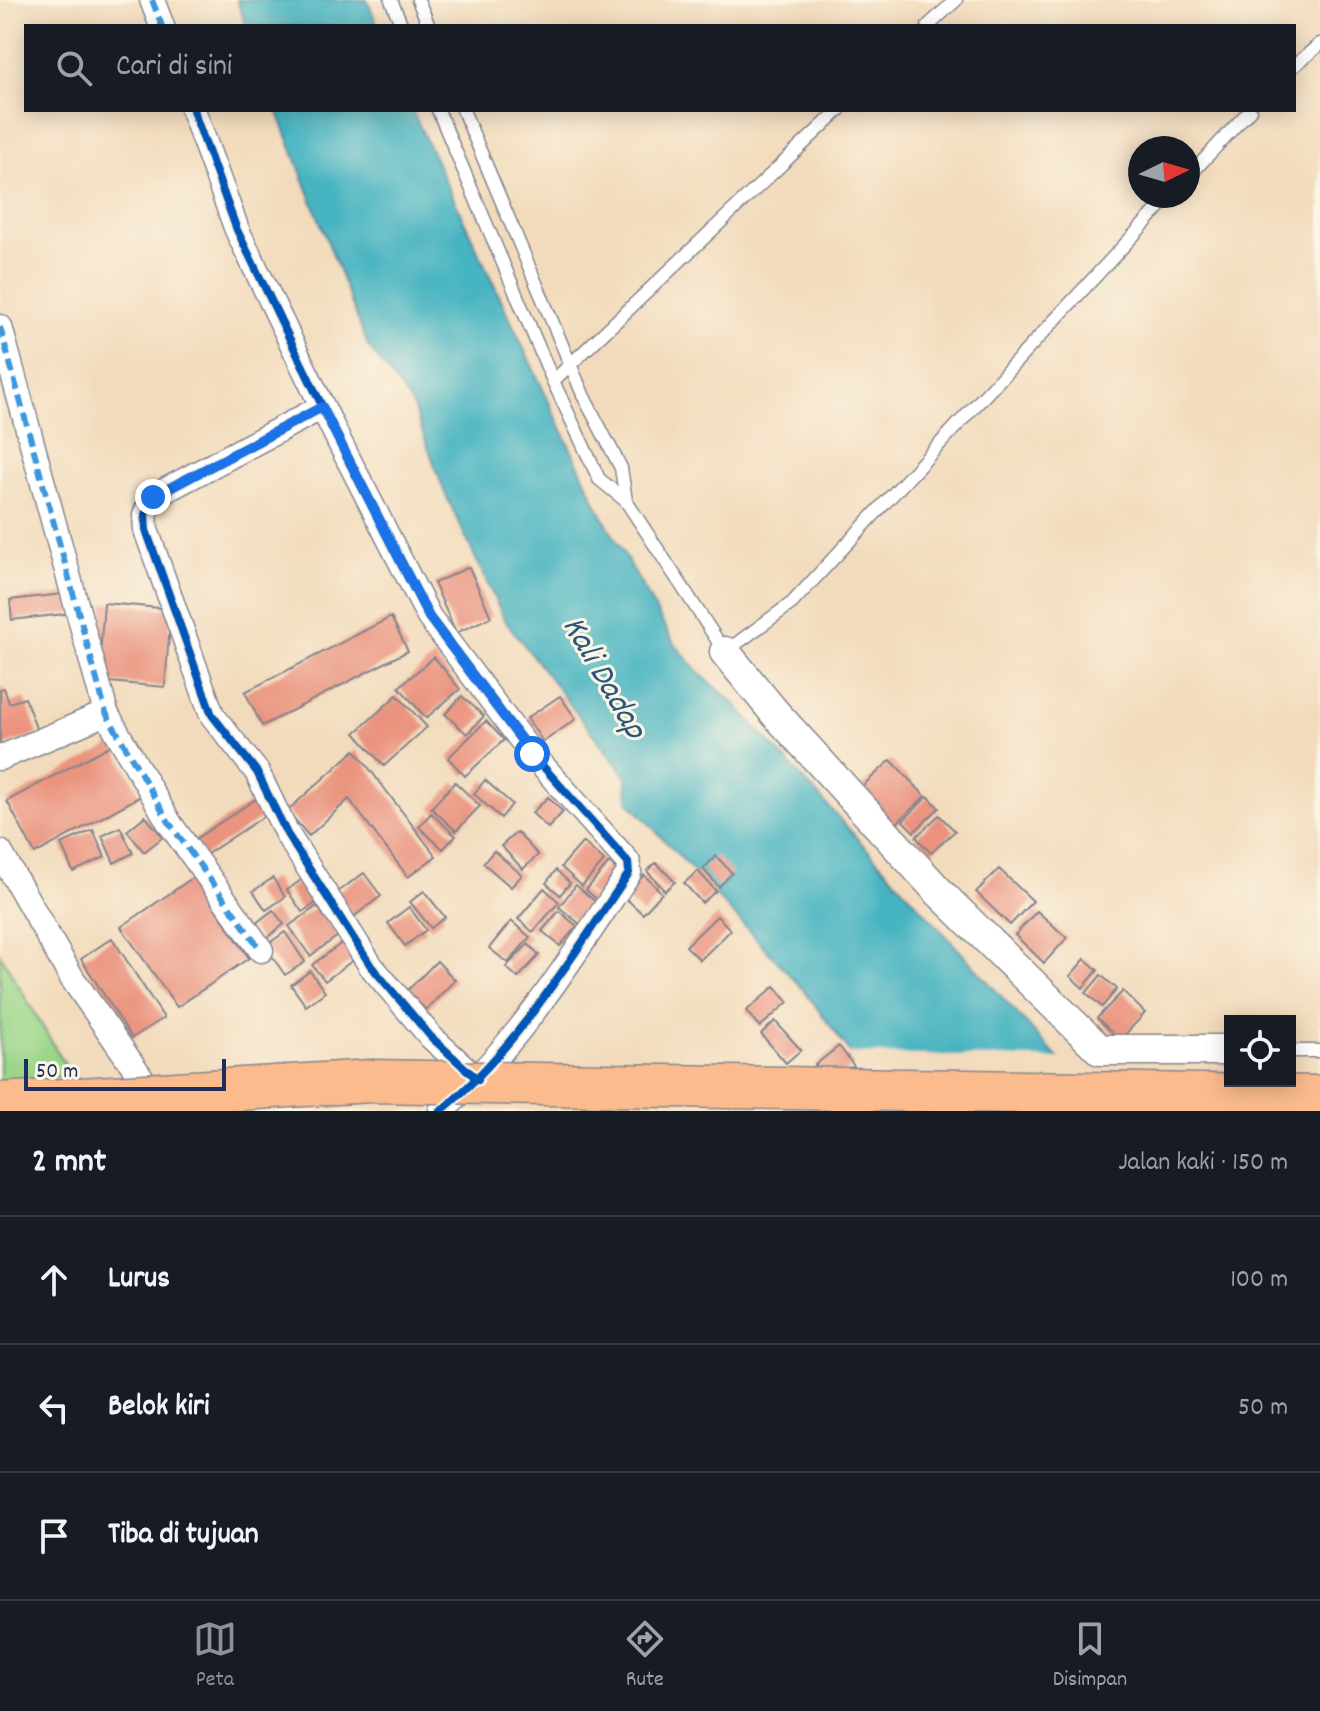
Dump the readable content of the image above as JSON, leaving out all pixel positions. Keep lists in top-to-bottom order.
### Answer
{
  "water": ["Kali Dadap"],
  "scale_bar": "50 m",
  "north": "right",
  "page": {
    "search": "Cari di sini",
    "scale": "50 m",
    "heading": ["2 mnt", "Jalan kaki · 150 m"],
    "list": [
      ["Lurus", "100 m"],
      ["Belok kiri", "50 m"],
      "Tiba di tujuan"
    ],
    "nav": ["Peta", "Rute", "Disimpan"]
  }
}
